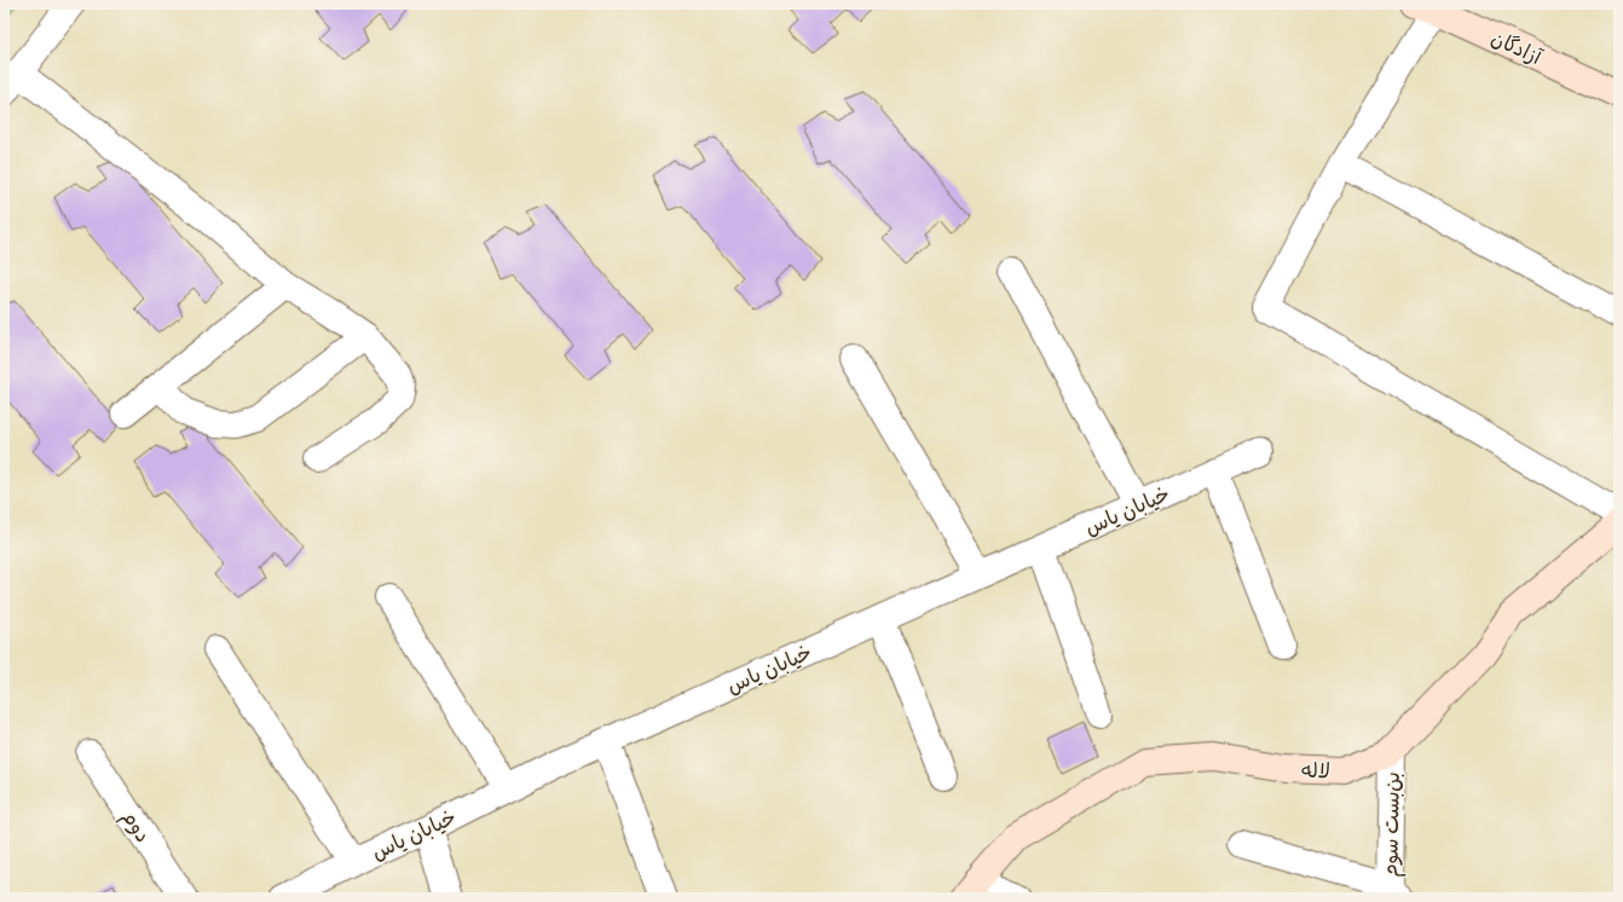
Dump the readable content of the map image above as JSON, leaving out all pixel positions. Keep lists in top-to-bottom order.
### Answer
{
  "streets": {
    "street": [
      "آزادگان",
      "خیابان یاس",
      "لاله",
      "بن‌بست سوم",
      "دوم"
    ]
  },
  "crossings": [
    ["لاله", "بن‌بست سوم"]
  ]
}
